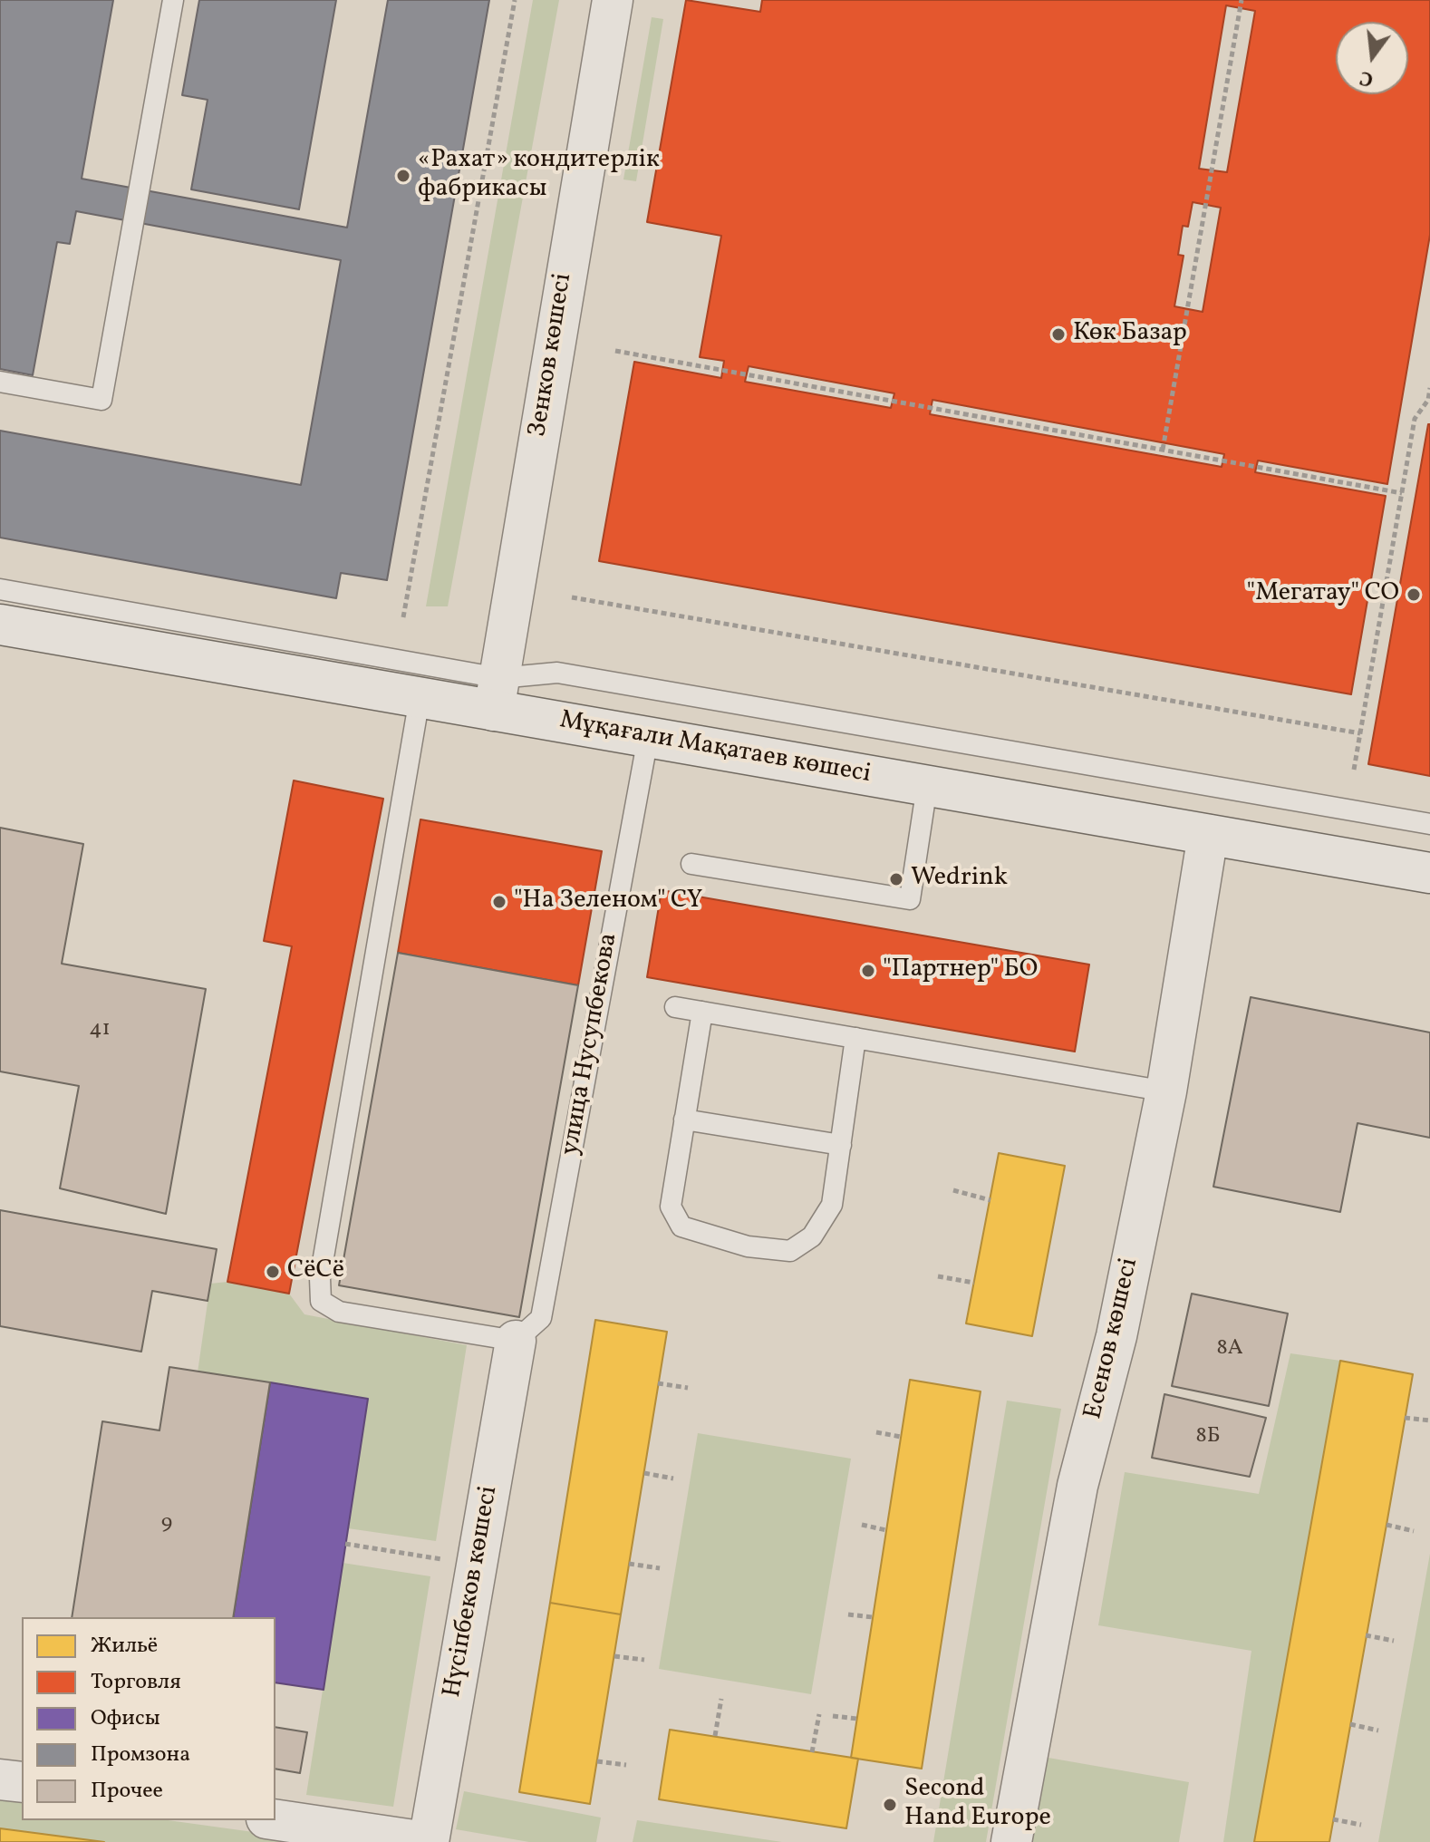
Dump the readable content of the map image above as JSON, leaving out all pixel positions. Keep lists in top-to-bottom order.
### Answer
{
  "streets": {
    "street": [
      "Зенков көшесі",
      "Мұқағали Мақатаев көшесі",
      "Есенов көшесі",
      "Нүсіпбеков көшесі"
    ],
    "lane": ["улица Нусупбекова"]
  },
  "crossings": [
    ["Зенков көшесі", "Мұқағали Мақатаев көшесі"],
    ["Мұқағали Мақатаев көшесі", "улица Нусупбекова"],
    ["Мұқағали Мақатаев көшесі", "Есенов көшесі"],
    ["улица Нусупбекова", "Нүсіпбеков көшесі"]
  ],
  "places": [
    "«Рахат» кондитерлік фабрикасы",
    "Көк Базар",
    "\"Мегатау\" СО",
    "Wedrink",
    "\"На Зеленом\" СҮ",
    "\"Партнер\" БО",
    "СёСё",
    "Second Hand Europe"
  ],
  "house_numbers": [
    "41",
    "8А",
    "8Б",
    "9"
  ],
  "legend": [
    "Жильё",
    "Торговля",
    "Офисы",
    "Промзона",
    "Прочее"
  ],
  "north": "bottom"
}
